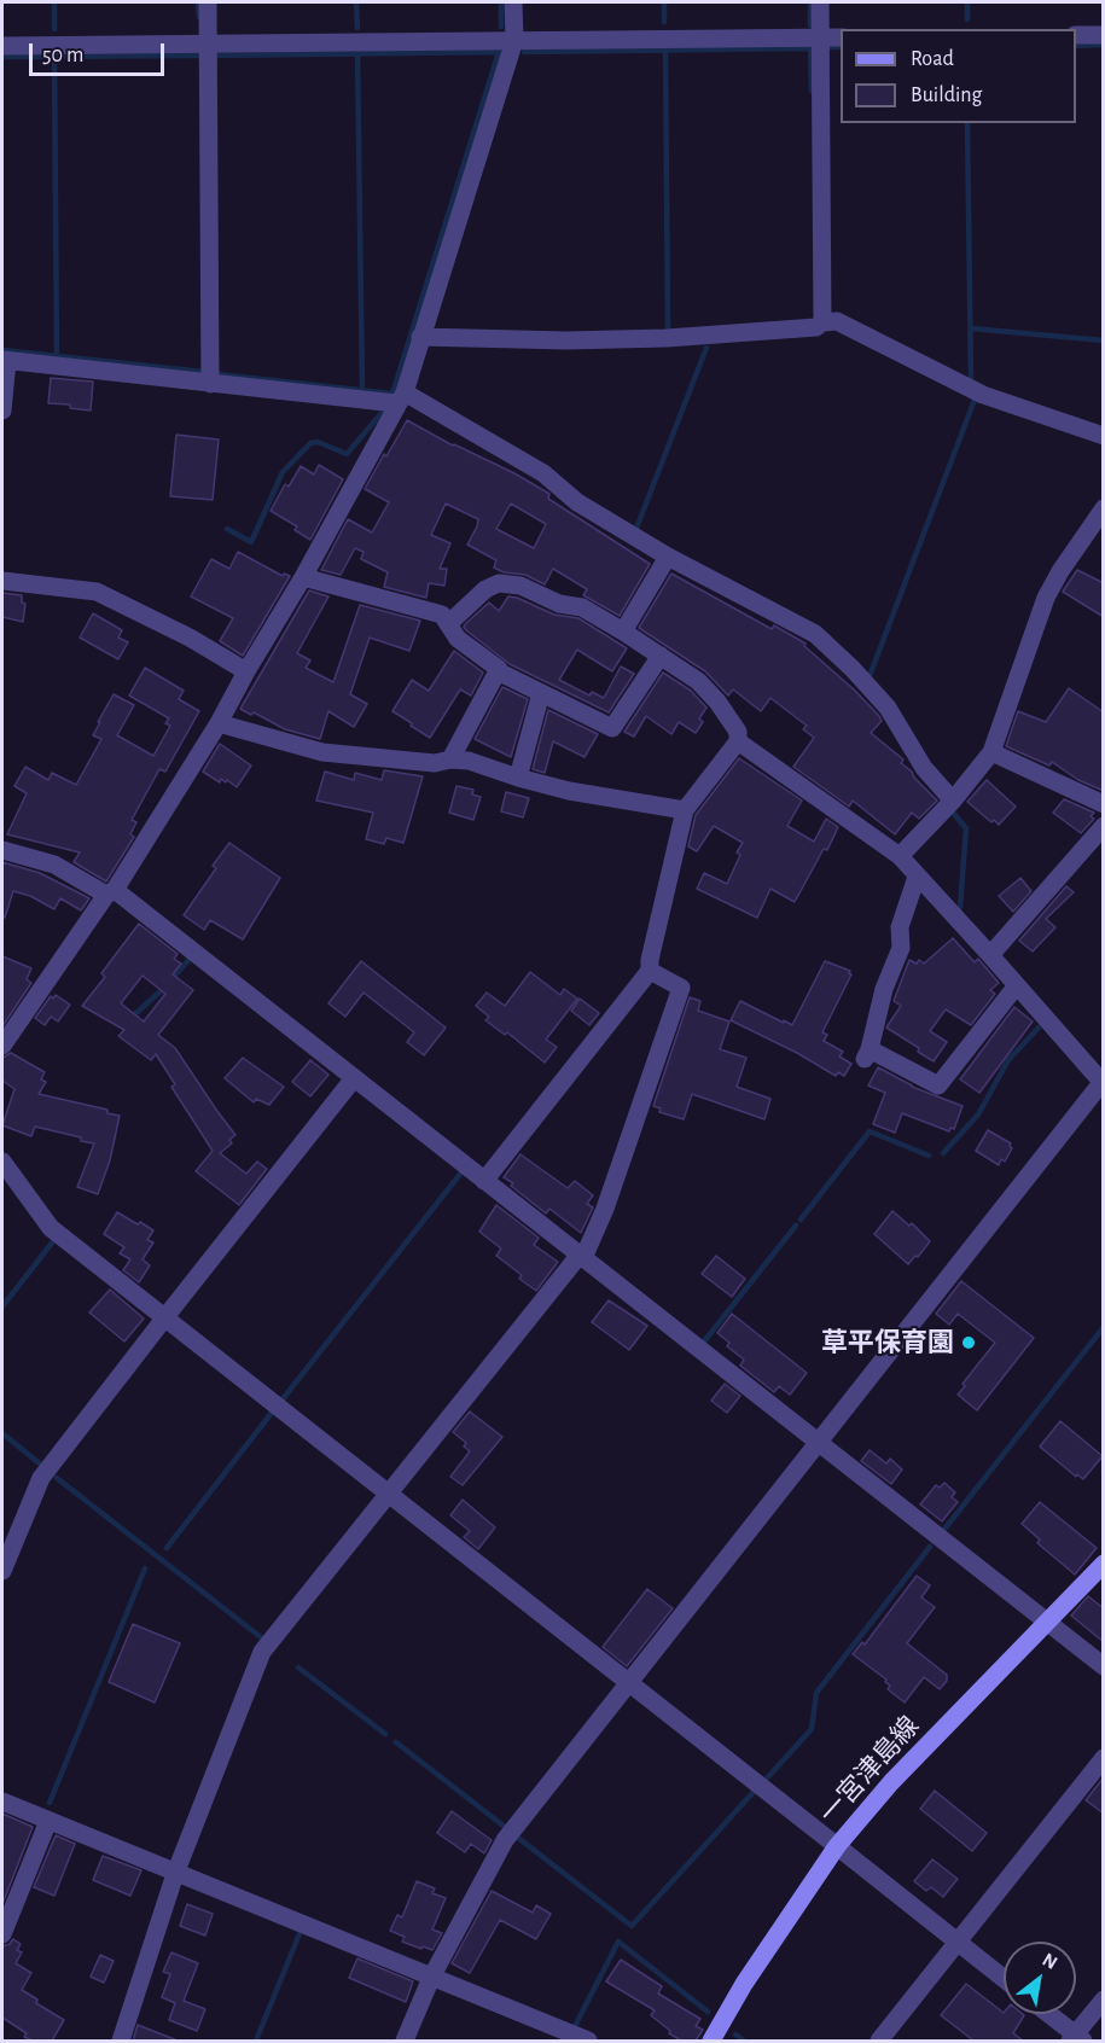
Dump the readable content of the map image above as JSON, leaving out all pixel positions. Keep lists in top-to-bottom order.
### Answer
{
  "streets": {
    "main road": ["一宮津島線"]
  },
  "places": ["草平保育園"],
  "legend": ["Road", "Building"],
  "scale_bar": "50 m",
  "north": "top right"
}
